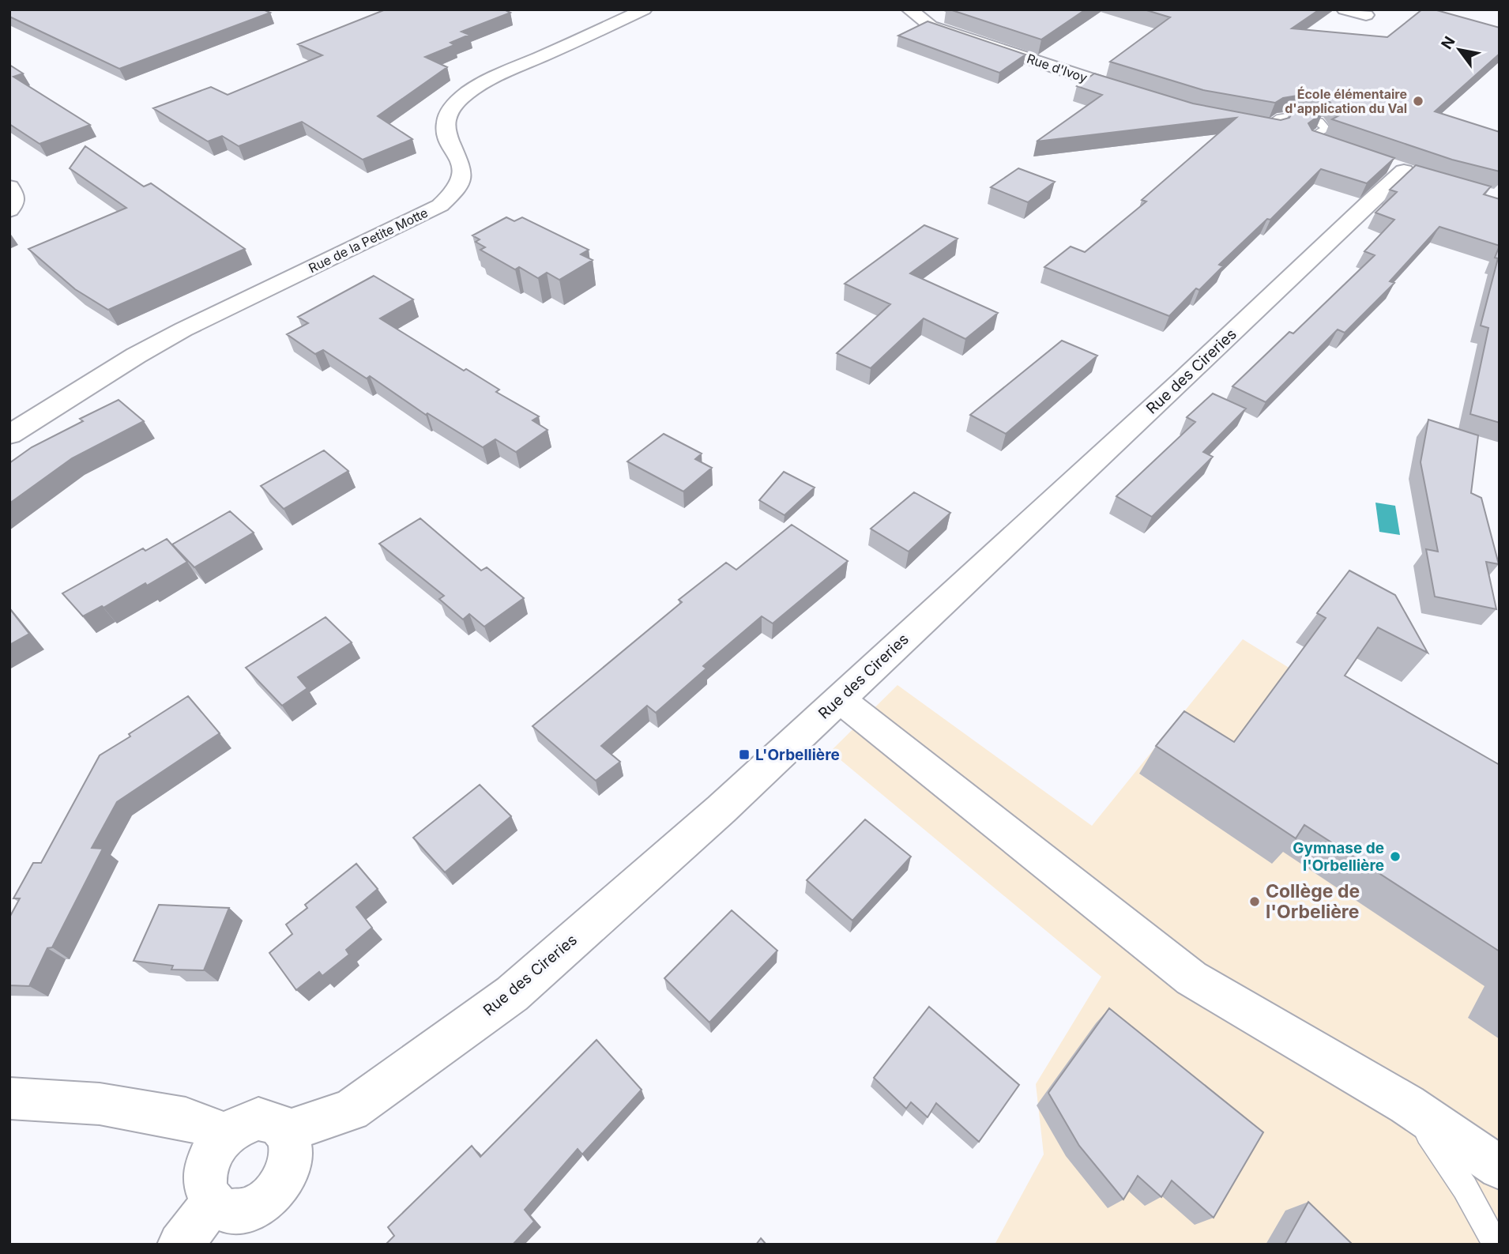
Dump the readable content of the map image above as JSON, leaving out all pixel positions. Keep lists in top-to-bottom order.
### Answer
{
  "streets": {
    "street": ["Rue d'Ivoy", "Rue de la Petite Motte", "Rue des Cireries"]
  },
  "places": {
    "other": ["École élémentaire d'application du Val", "Gymnase de l'Orbellière", "Collège de l'Orbelière"],
    "transit": ["L'Orbellière"]
  },
  "north": "top left"
}
